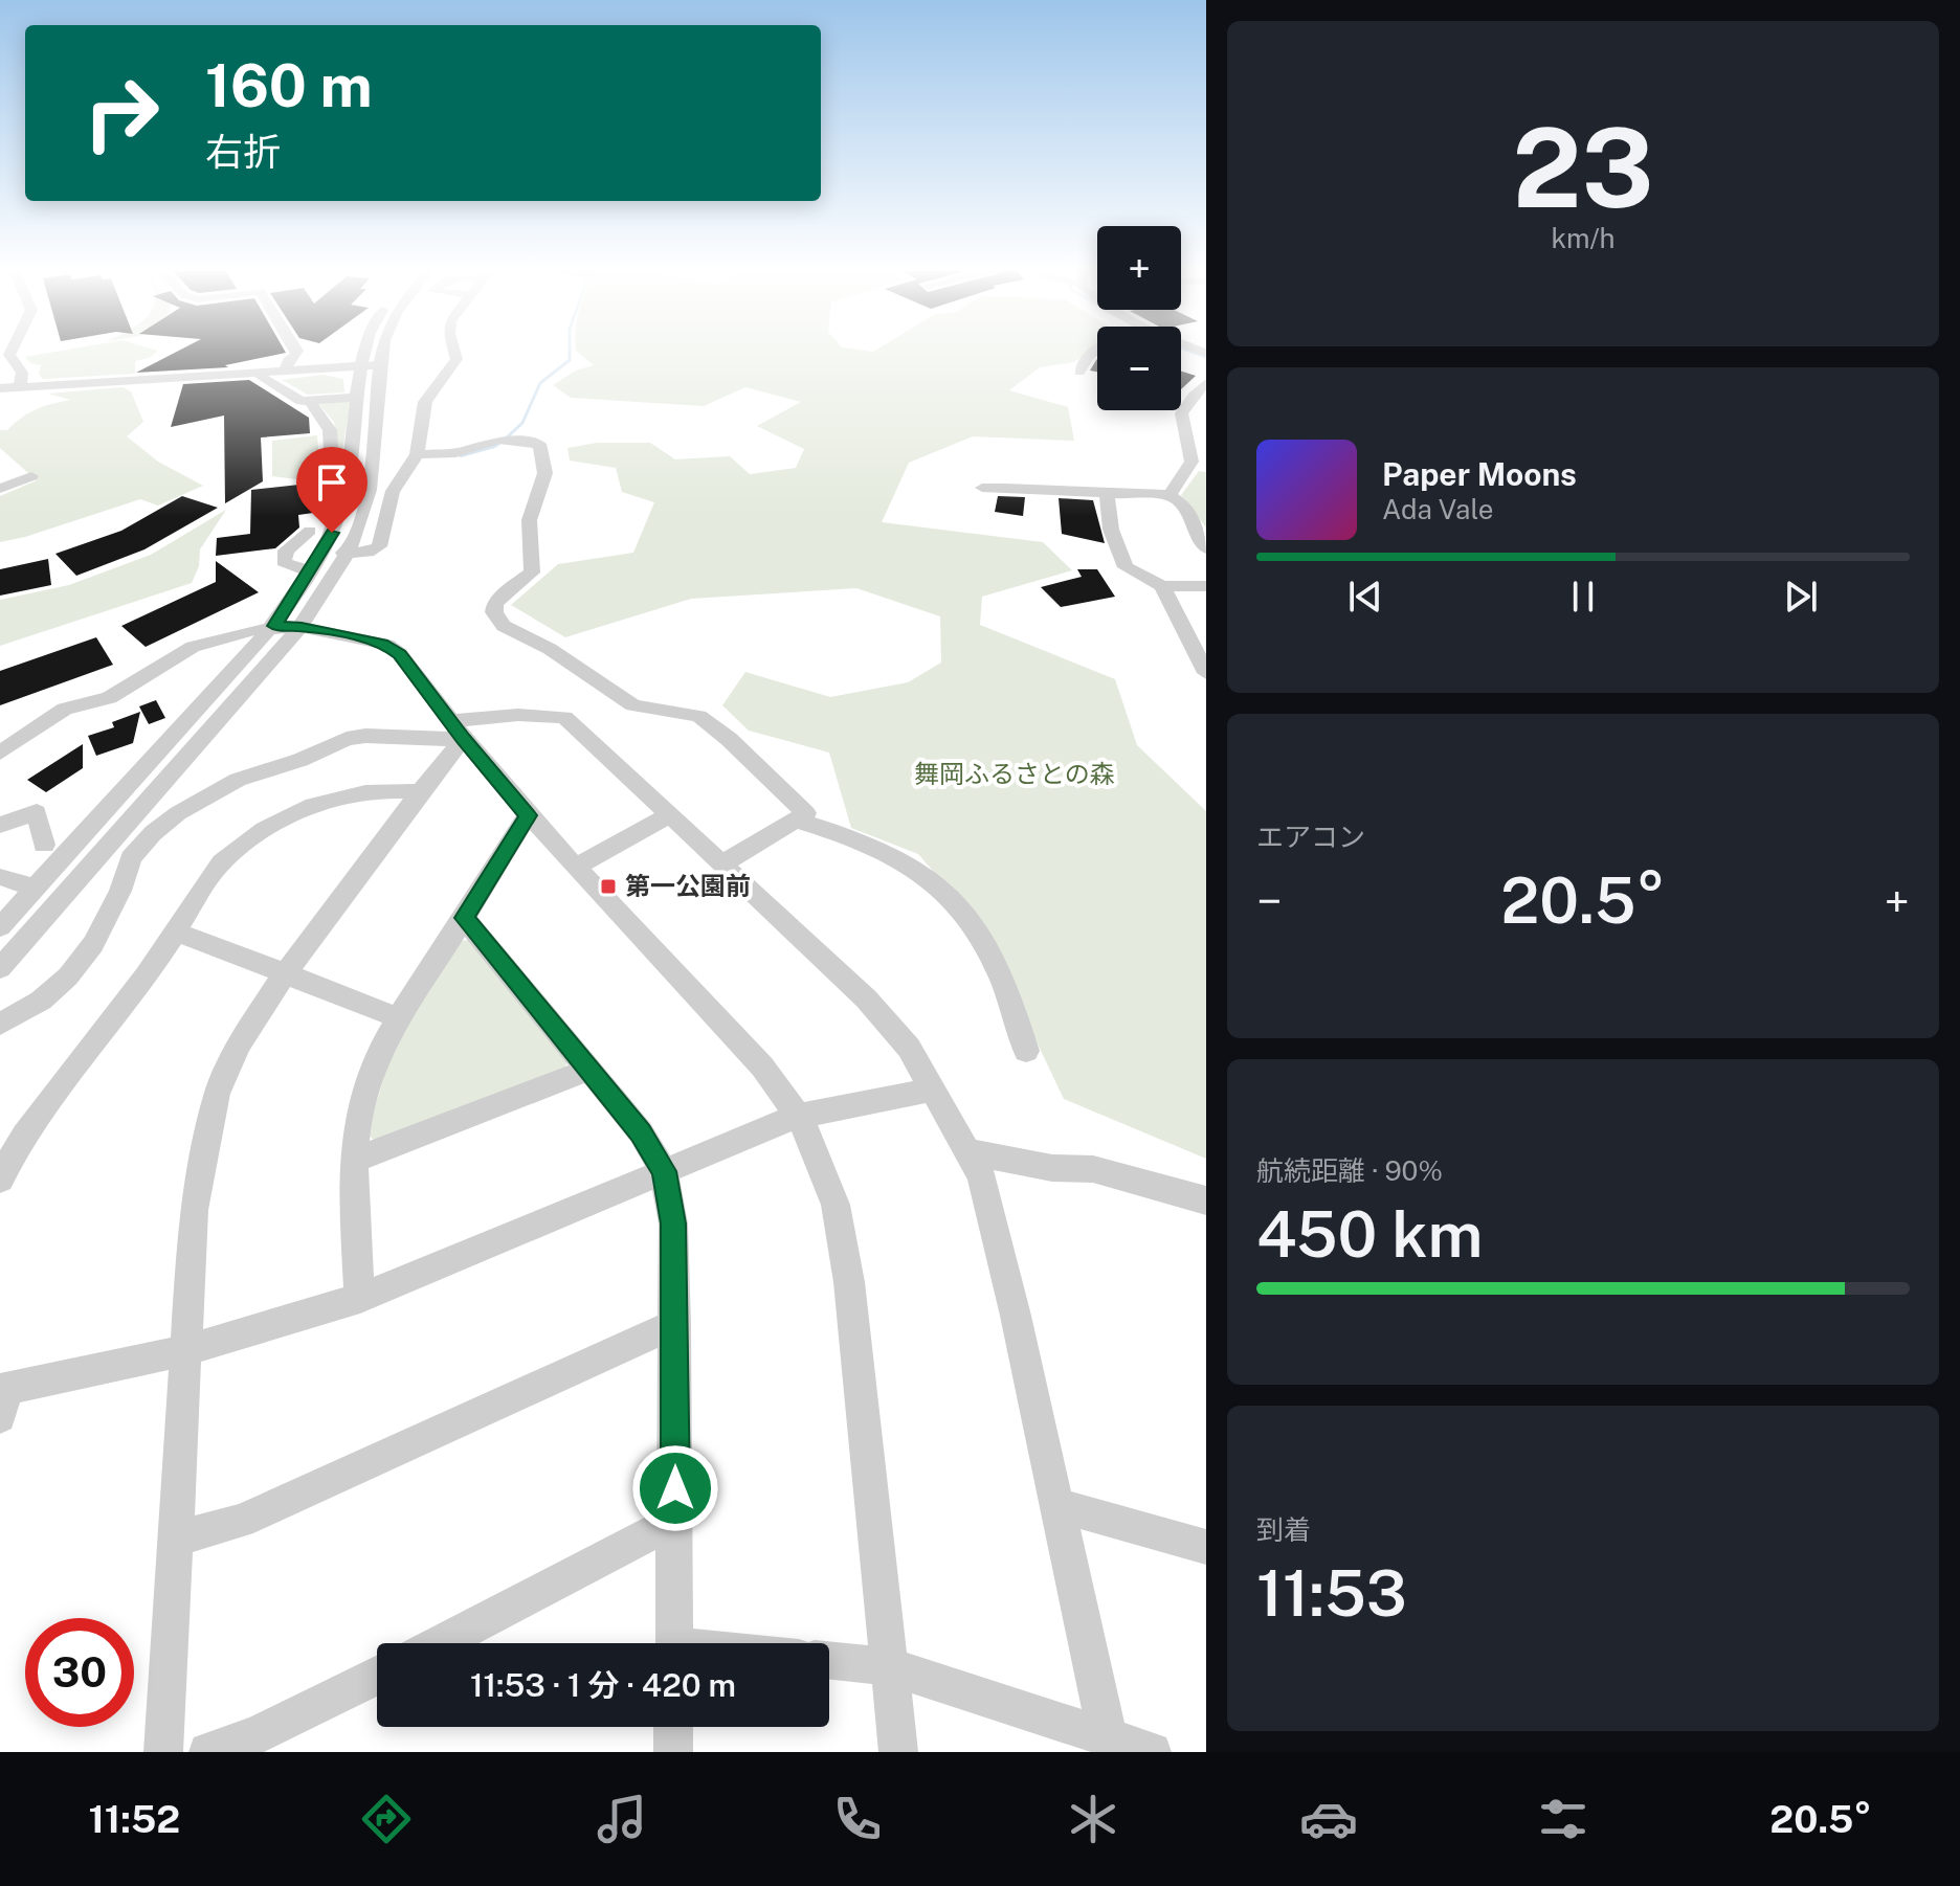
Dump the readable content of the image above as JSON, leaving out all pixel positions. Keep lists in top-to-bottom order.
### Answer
{
  "parks": ["舞岡ふるさとの森"],
  "places": {
    "transit": ["第一公園前"]
  },
  "page": {
    "tile": [
      ["23", "km/h"],
      "エアコン",
      ["航続距離 · 90%", "450 km"],
      ["到着", "11:53"]
    ],
    "turn": ["160 m", "右折"],
    "map_buttons": ["+", "−"],
    "song": ["Paper Moons", "Ada Vale"],
    "heat": ["−", "20.5°", "+"],
    "limit": "30",
    "trip": "11:53 · 1 分 · 420 m",
    "tabs": ["11:52", "20.5°"]
  }
}
